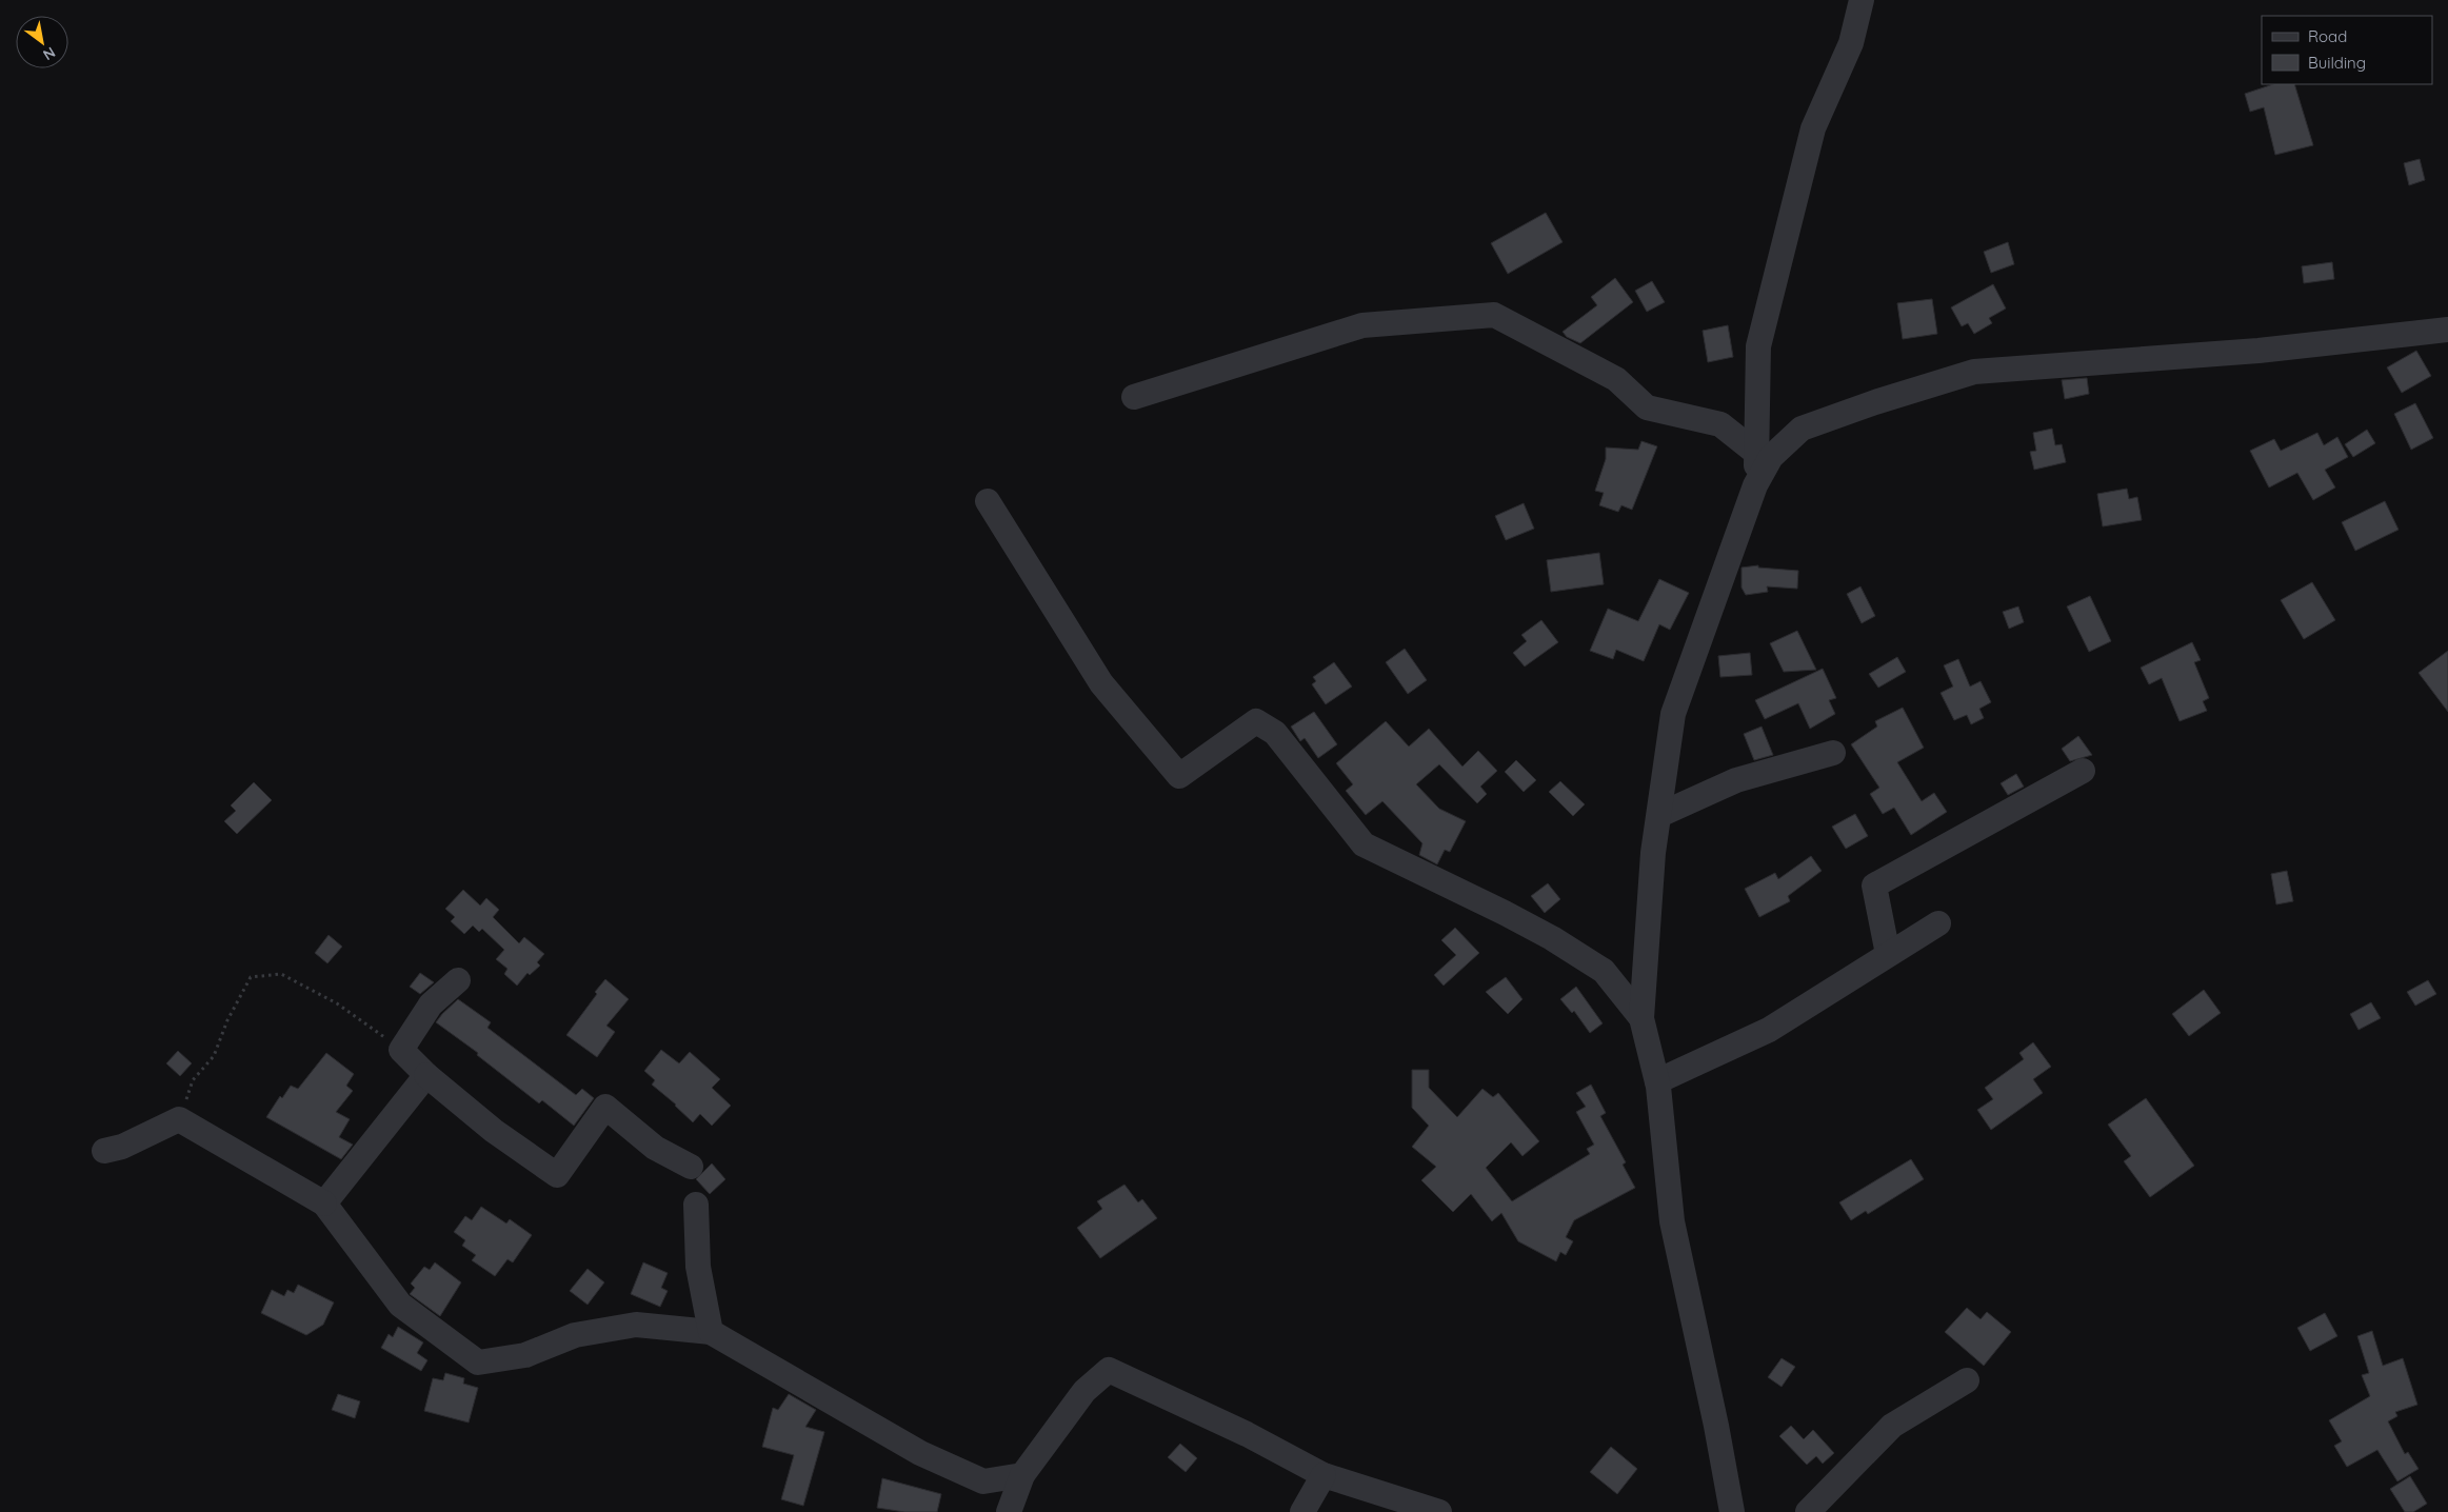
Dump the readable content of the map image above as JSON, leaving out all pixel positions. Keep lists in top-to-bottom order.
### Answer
{
  "legend": ["Road", "Building"],
  "north": "bottom right"
}
